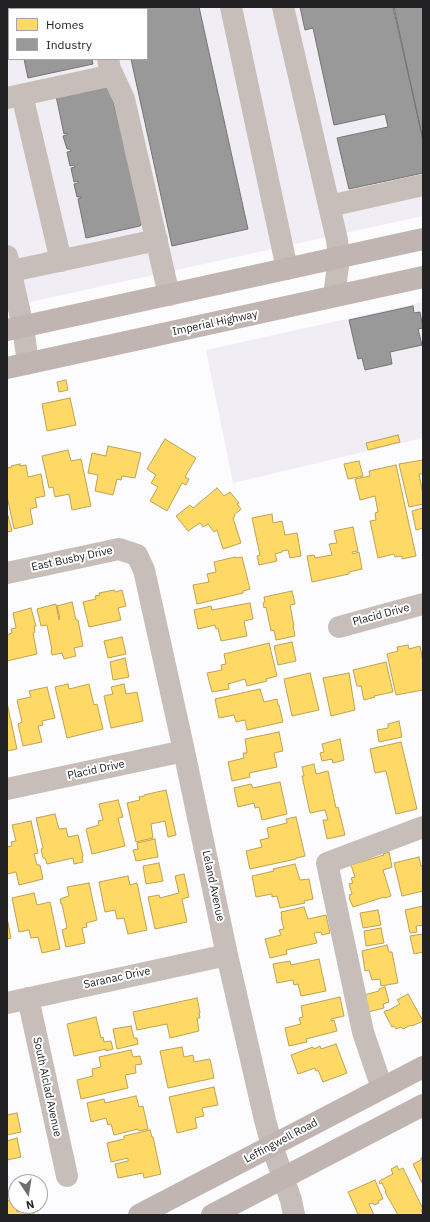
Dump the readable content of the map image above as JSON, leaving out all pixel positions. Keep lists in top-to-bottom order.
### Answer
{
  "streets": {
    "main road": ["Imperial Highway", "Leffingwell Road"],
    "street": [
      "East Busby Drive",
      "Placid Drive",
      "Leland Avenue",
      "Saranac Drive",
      "South Alclad Avenue"
    ]
  },
  "crossings": [
    ["East Busby Drive", "Leland Avenue"],
    ["Placid Drive", "Leland Avenue"],
    ["Leland Avenue", "Saranac Drive"],
    ["Leland Avenue", "Leffingwell Road"],
    ["Saranac Drive", "South Alclad Avenue"]
  ],
  "legend": ["Homes", "Industry"],
  "north": "bottom"
}
